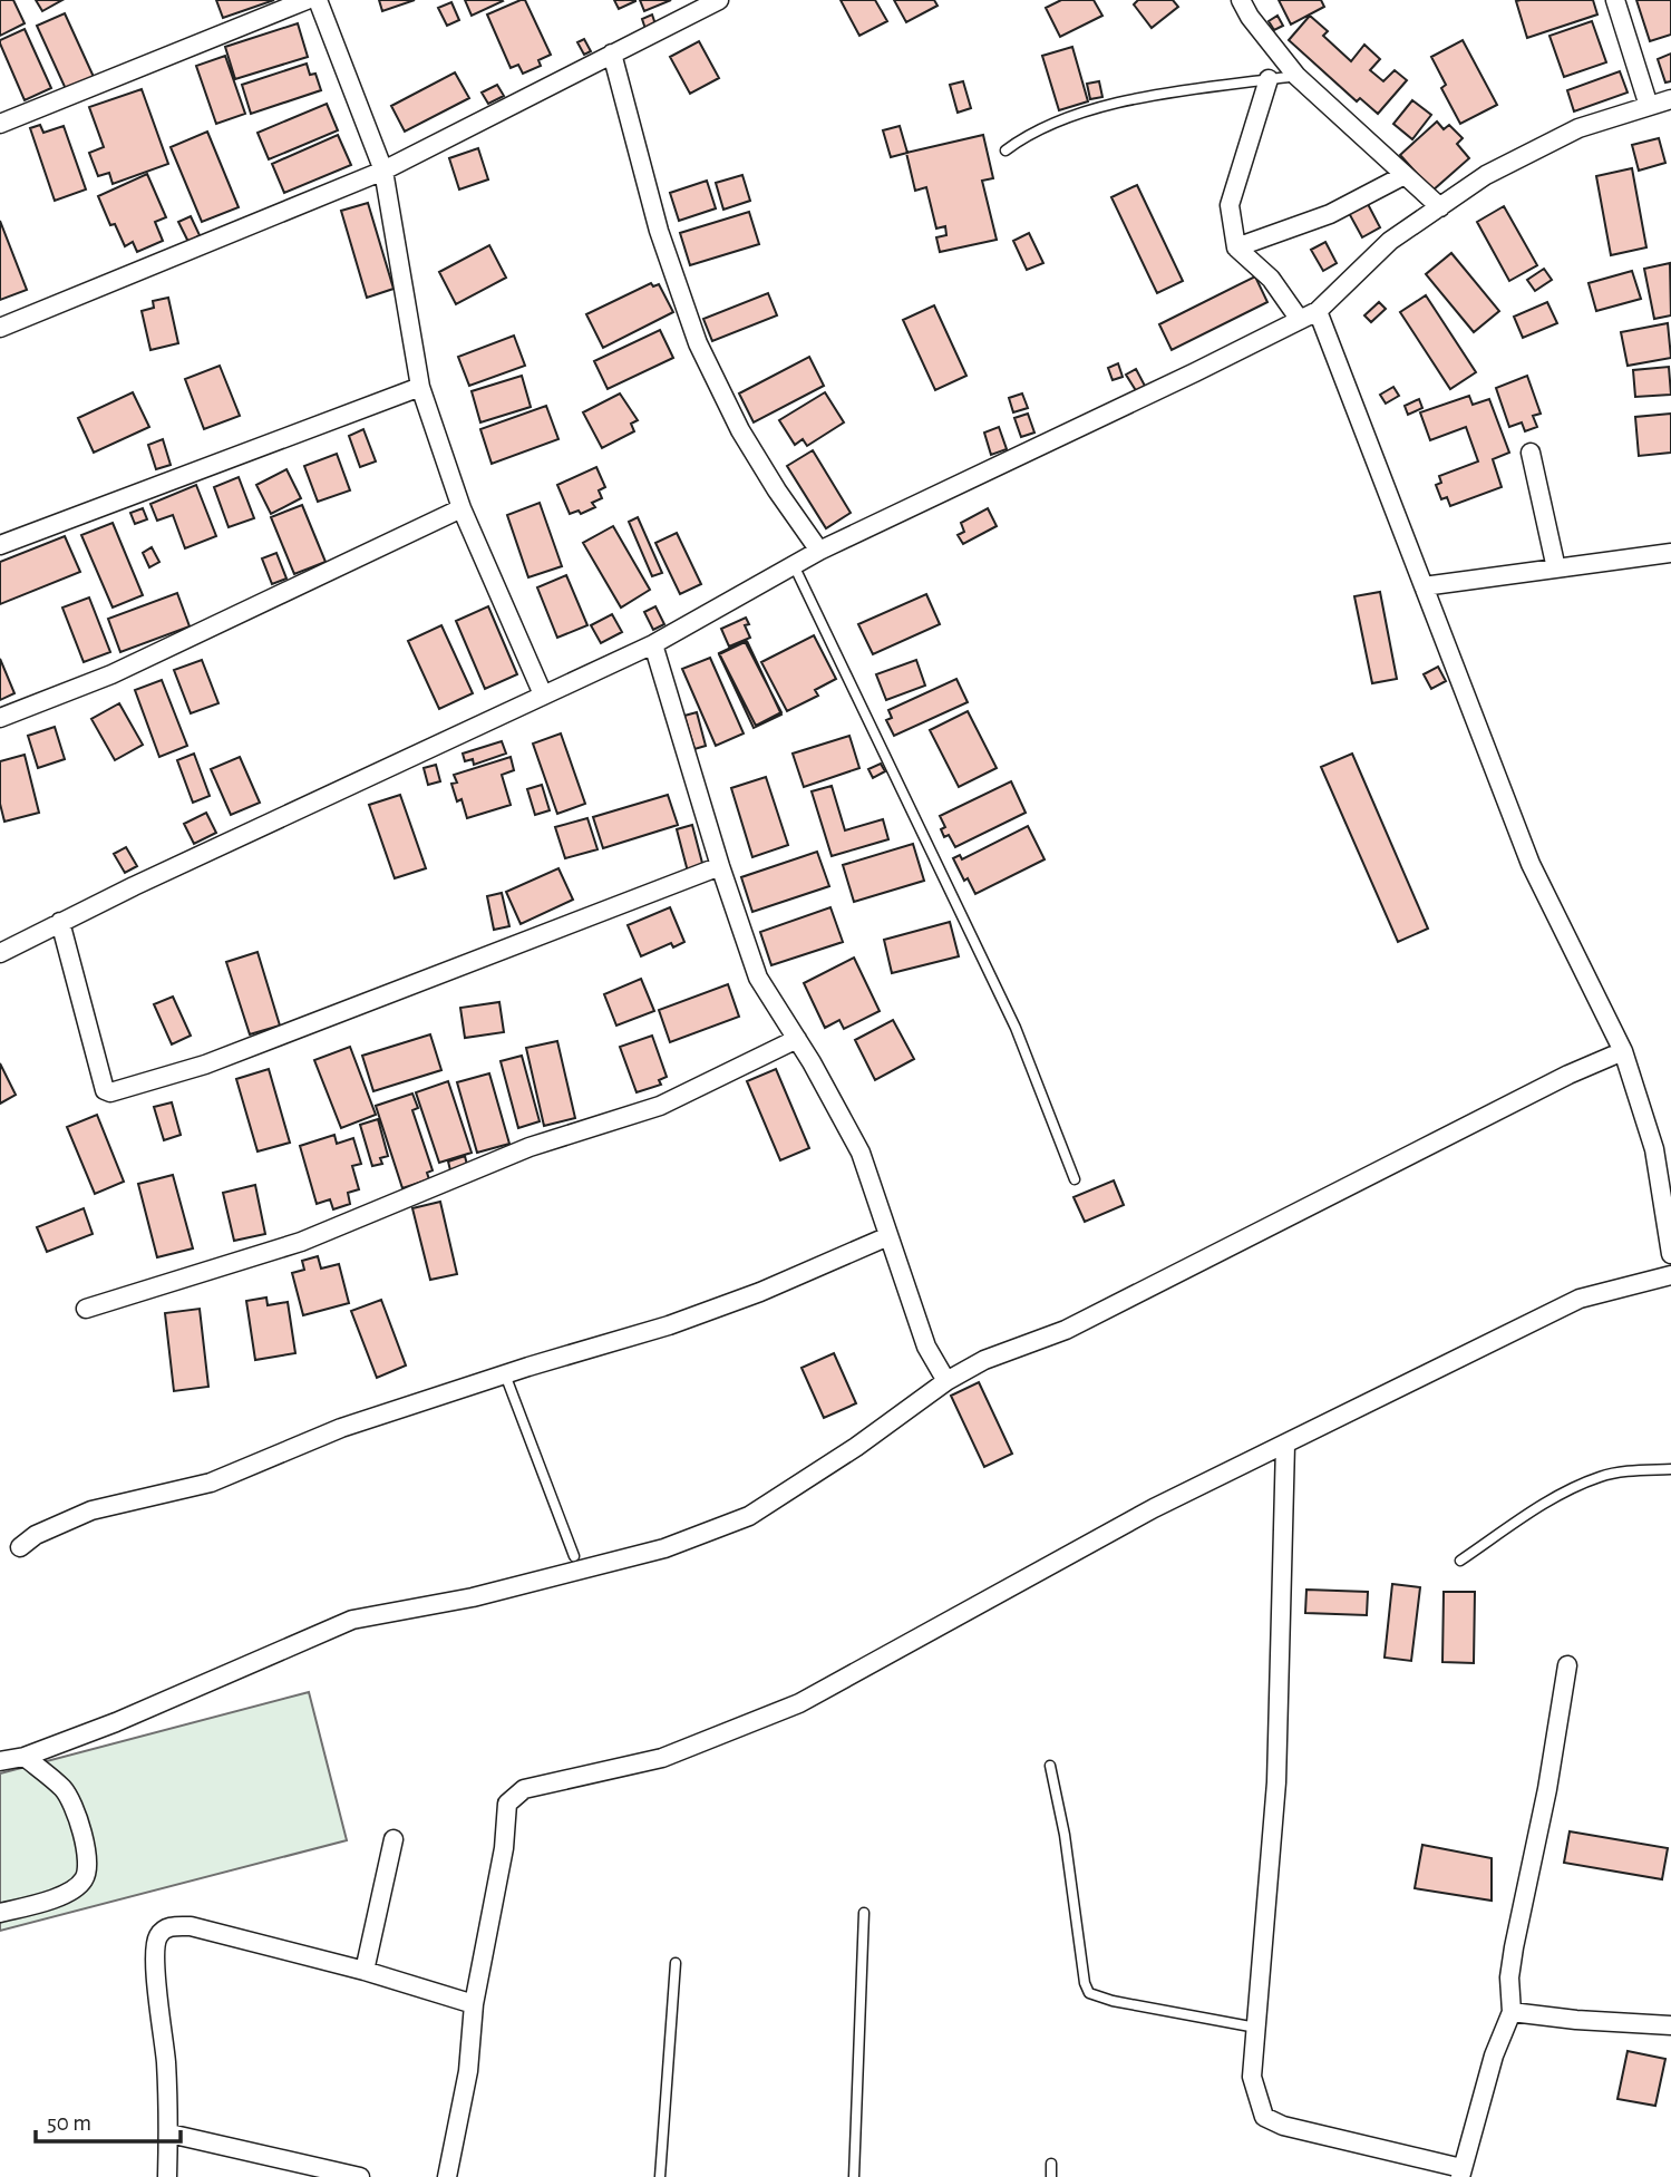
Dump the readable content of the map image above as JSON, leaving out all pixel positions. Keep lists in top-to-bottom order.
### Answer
{
  "scale_bar": "50 m"
}
